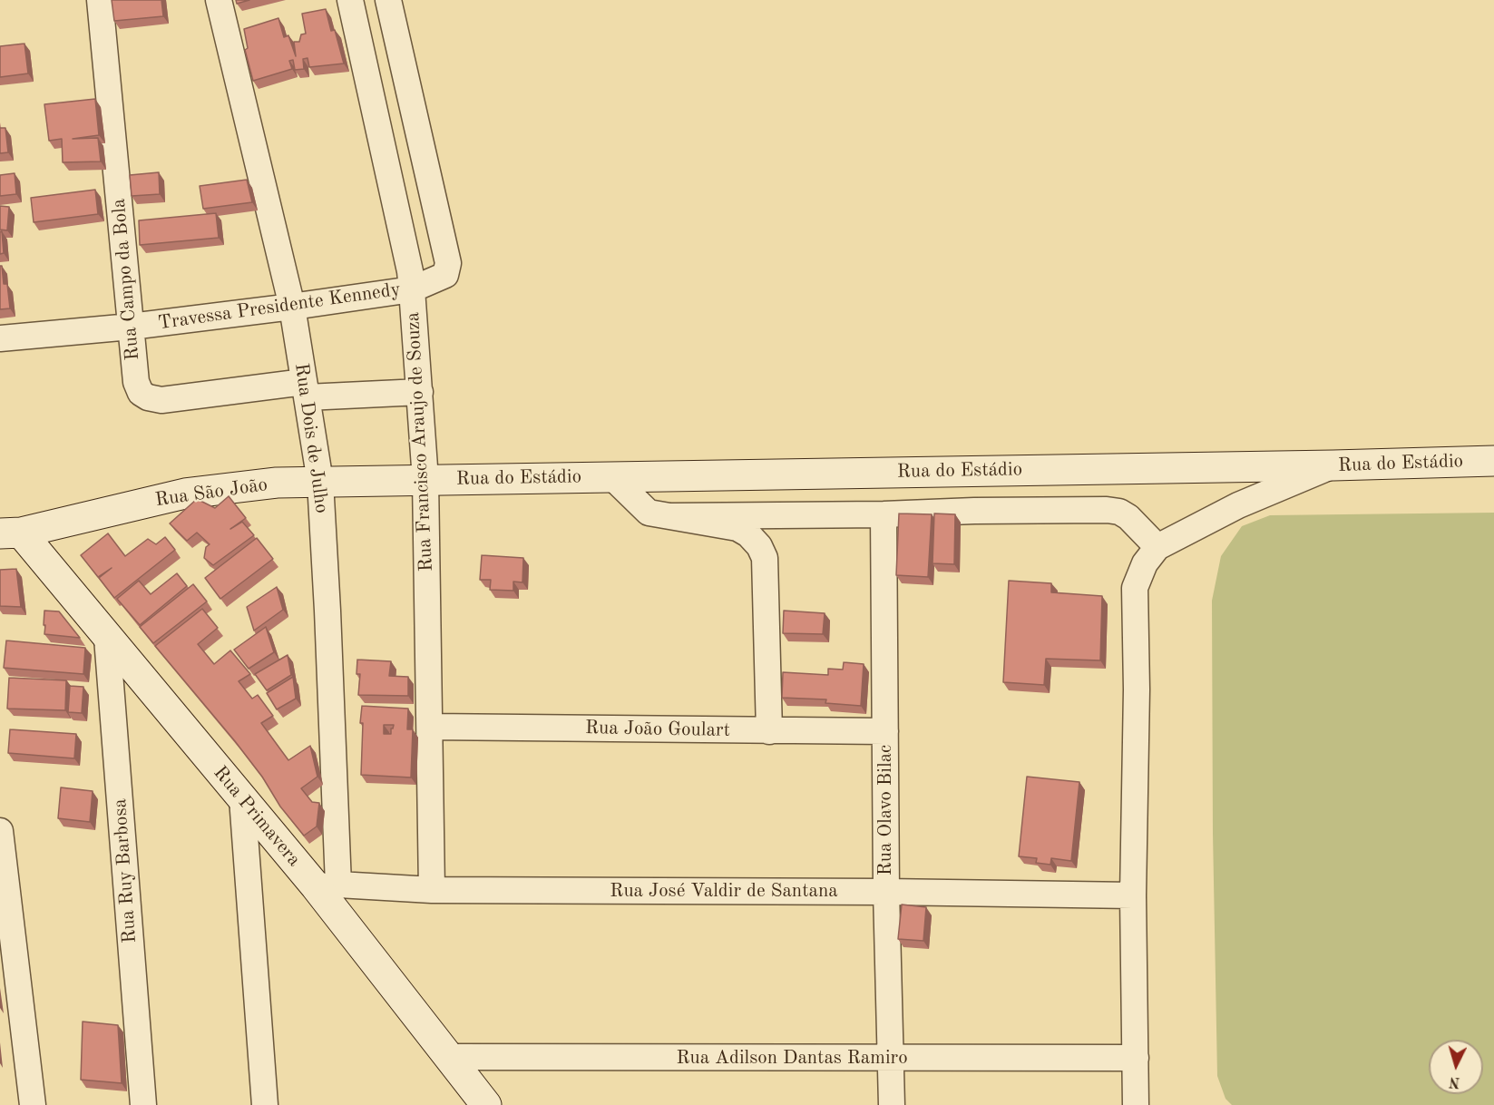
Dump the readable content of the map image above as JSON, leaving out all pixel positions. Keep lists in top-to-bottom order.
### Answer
{
  "streets": {
    "street": [
      "Rua Campo da Bola",
      "Travessa Presidente Kennedy",
      "Rua Dois de Julho",
      "Rua Francisco Araujo de Souza",
      "Rua do Estádio",
      "Rua São João",
      "Rua João Goulart",
      "Rua Olavo Bilac",
      "Rua Primavera",
      "Rua Ruy Barbosa",
      "Rua José Valdir de Santana",
      "Rua Adilson Dantas Ramiro"
    ]
  },
  "crossings": [
    ["Rua Campo da Bola", "Travessa Presidente Kennedy"],
    ["Rua Campo da Bola", "Rua Dois de Julho"],
    ["Travessa Presidente Kennedy", "Rua Dois de Julho"],
    ["Travessa Presidente Kennedy", "Rua Francisco Araujo de Souza"],
    ["Rua Dois de Julho", "Rua São João"],
    ["Rua Dois de Julho", "Rua Primavera"],
    ["Rua Dois de Julho", "Rua José Valdir de Santana"],
    ["Rua Francisco Araujo de Souza", "Rua do Estádio"],
    ["Rua Francisco Araujo de Souza", "Rua São João"],
    ["Rua Francisco Araujo de Souza", "Rua João Goulart"],
    ["Rua Francisco Araujo de Souza", "Rua José Valdir de Santana"],
    ["Rua do Estádio", "Rua São João"],
    ["Rua São João", "Rua Primavera"],
    ["Rua João Goulart", "Rua Olavo Bilac"],
    ["Rua Olavo Bilac", "Rua José Valdir de Santana"],
    ["Rua Olavo Bilac", "Rua Adilson Dantas Ramiro"],
    ["Rua Primavera", "Rua Ruy Barbosa"],
    ["Rua Primavera", "Rua José Valdir de Santana"],
    ["Rua Primavera", "Rua Adilson Dantas Ramiro"]
  ],
  "north": "bottom"
}
